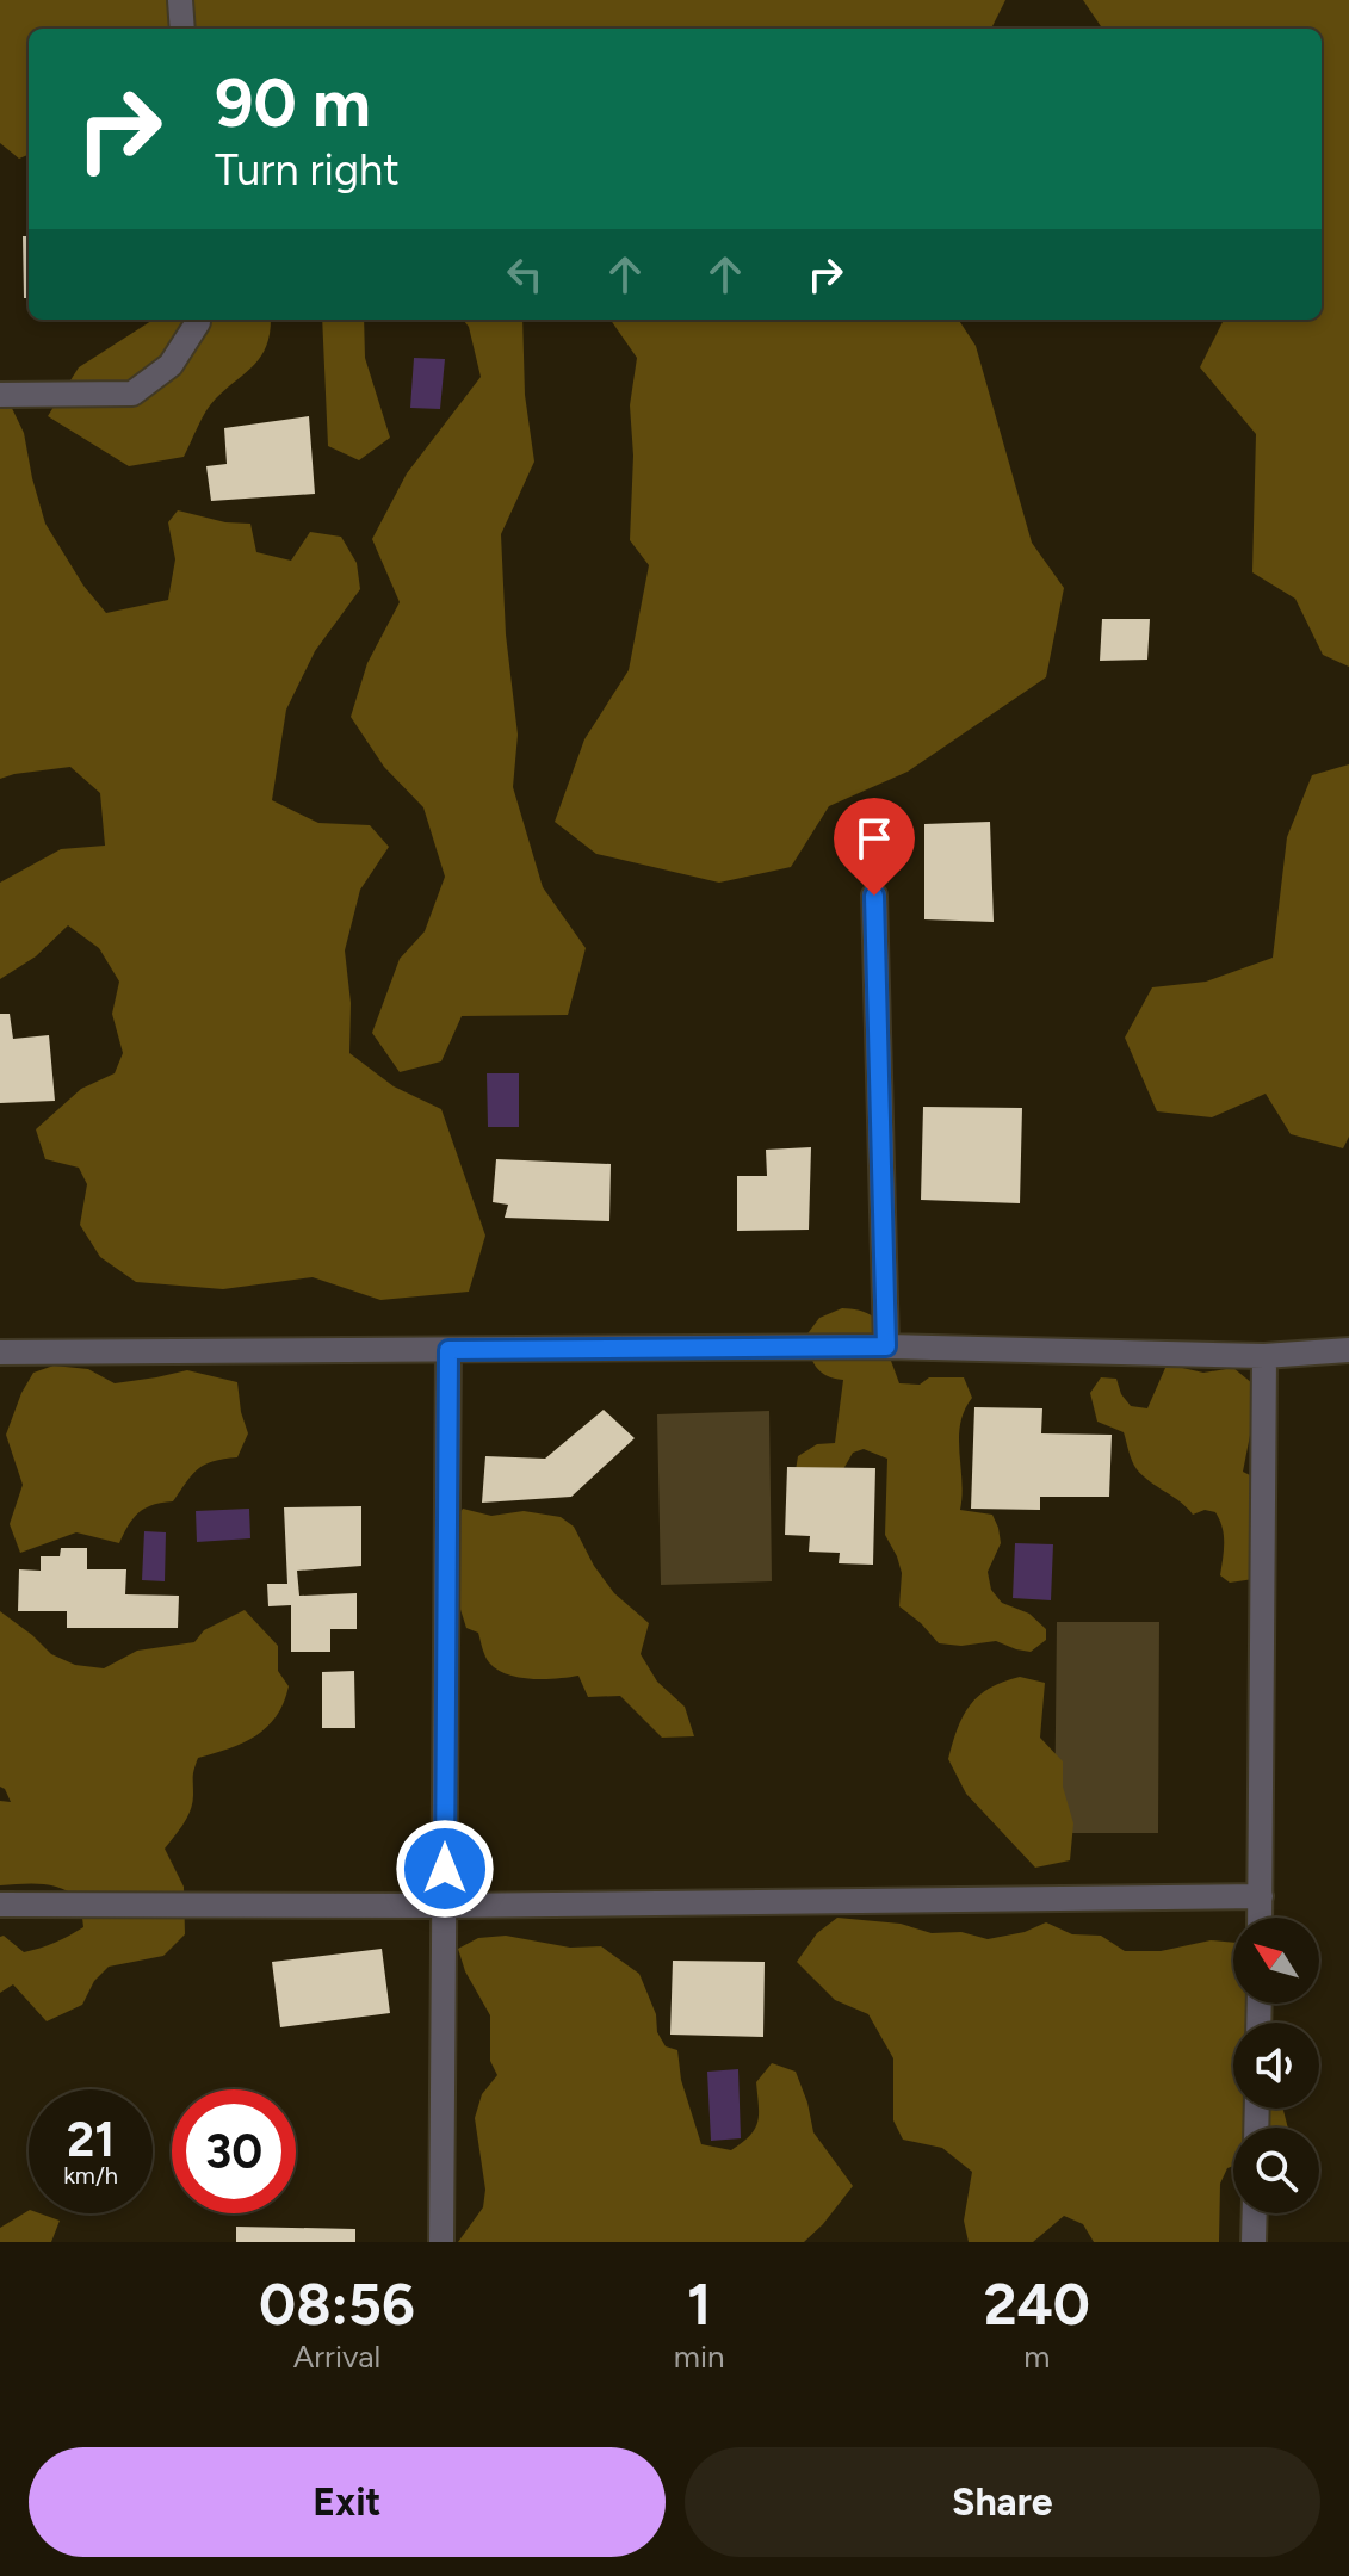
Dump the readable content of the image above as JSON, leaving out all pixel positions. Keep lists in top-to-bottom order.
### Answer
{
  "north": "top left",
  "page": {
    "turn": ["90 m", "Turn right"],
    "speed": "21 km/h",
    "limit": "30",
    "eta": [
      "08:56",
      "Arrival",
      "1",
      "min",
      "240",
      "m"
    ],
    "buttons": ["Exit", "Share"]
  }
}
